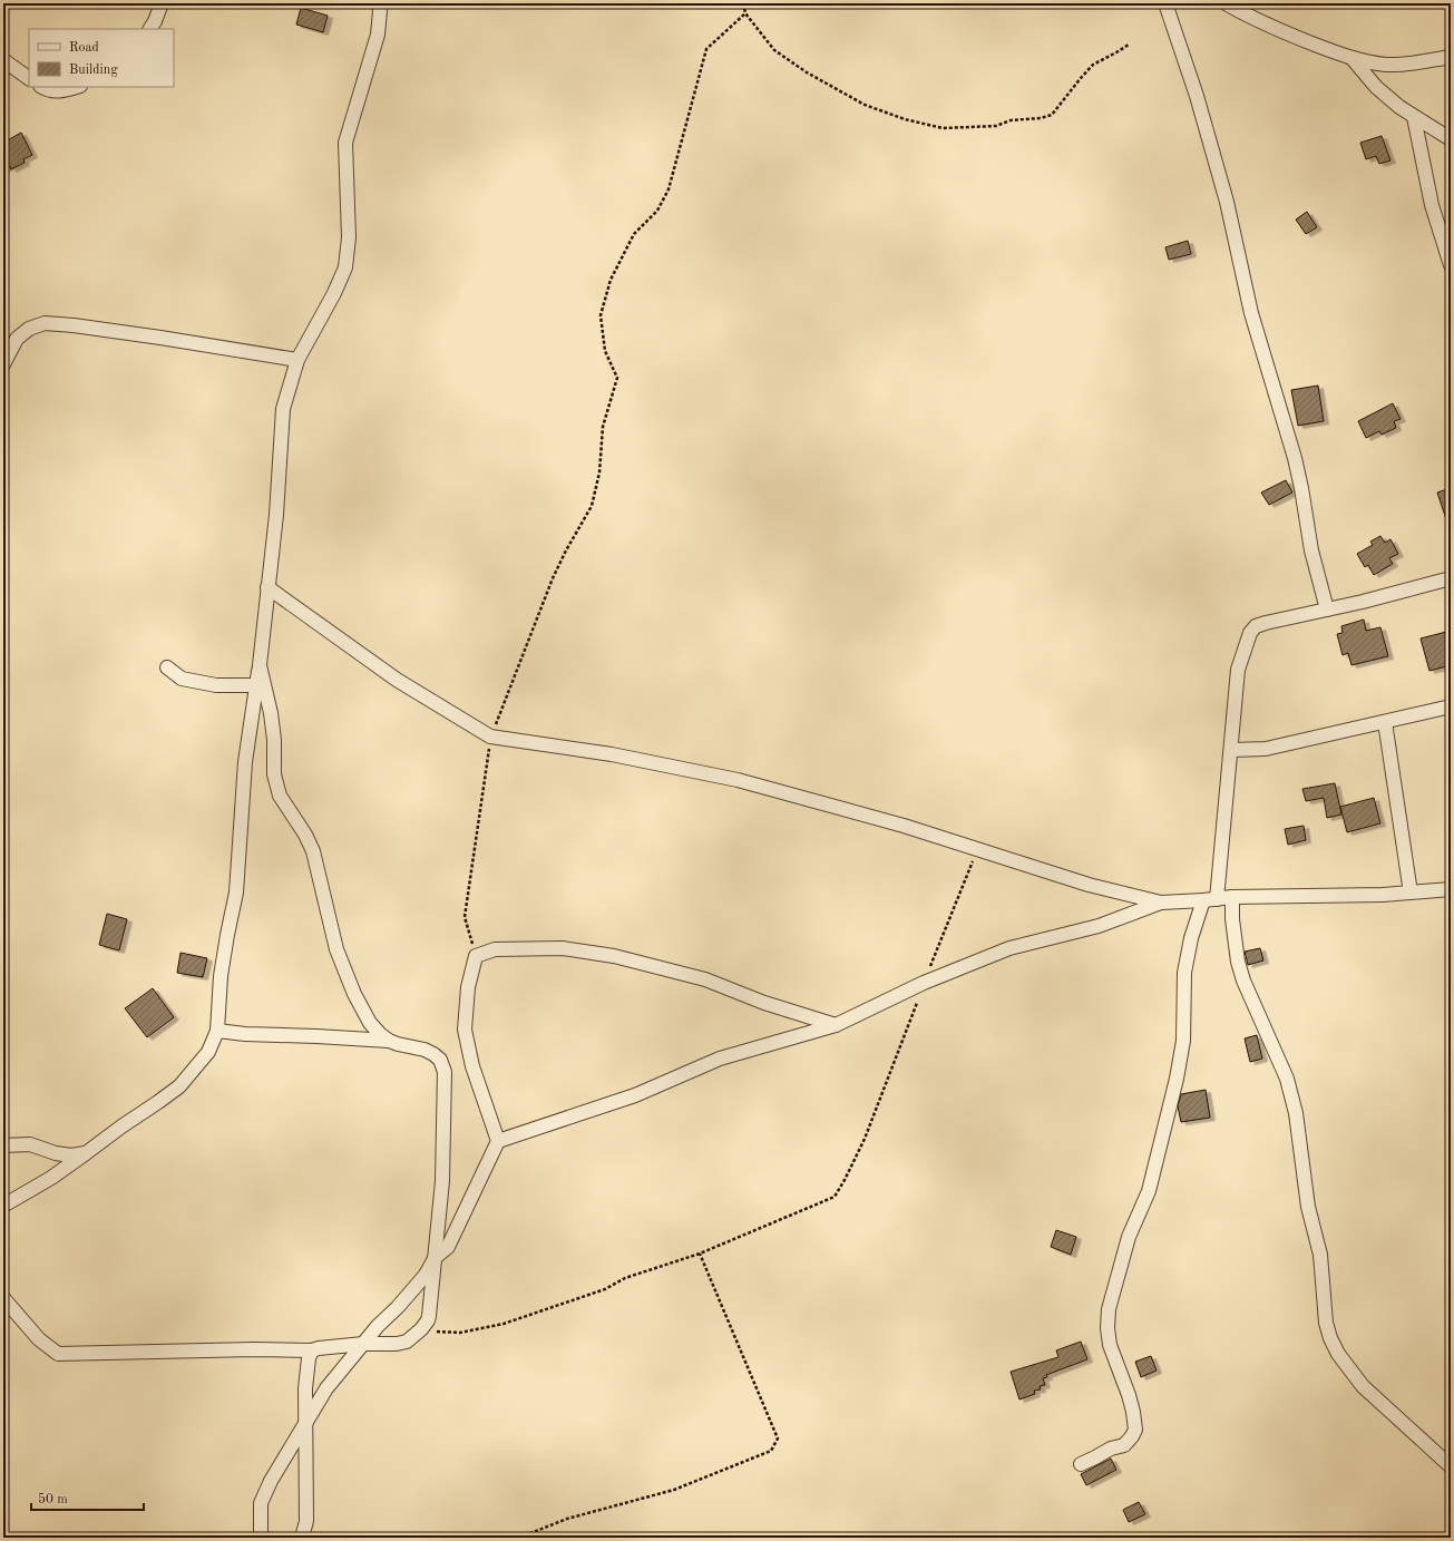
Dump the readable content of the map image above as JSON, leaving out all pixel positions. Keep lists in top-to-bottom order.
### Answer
{
  "legend": ["Road", "Building"],
  "scale_bar": "50 m"
}
